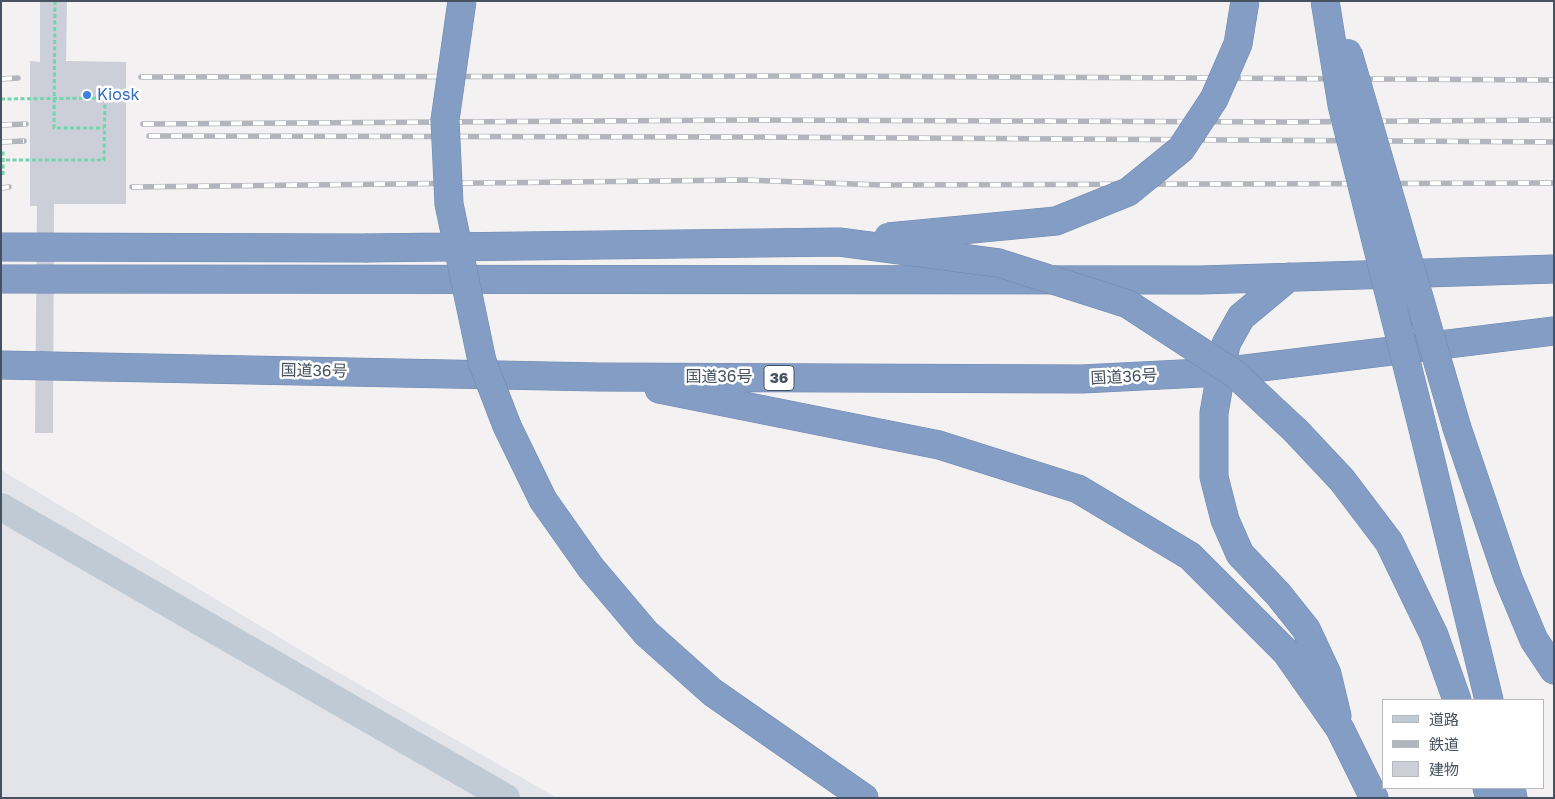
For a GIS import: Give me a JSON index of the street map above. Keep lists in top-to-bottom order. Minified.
{"streets":{"highway":["国道36号","36"]},"places":["Kiosk"],"legend":["道路","鉄道","建物"]}
